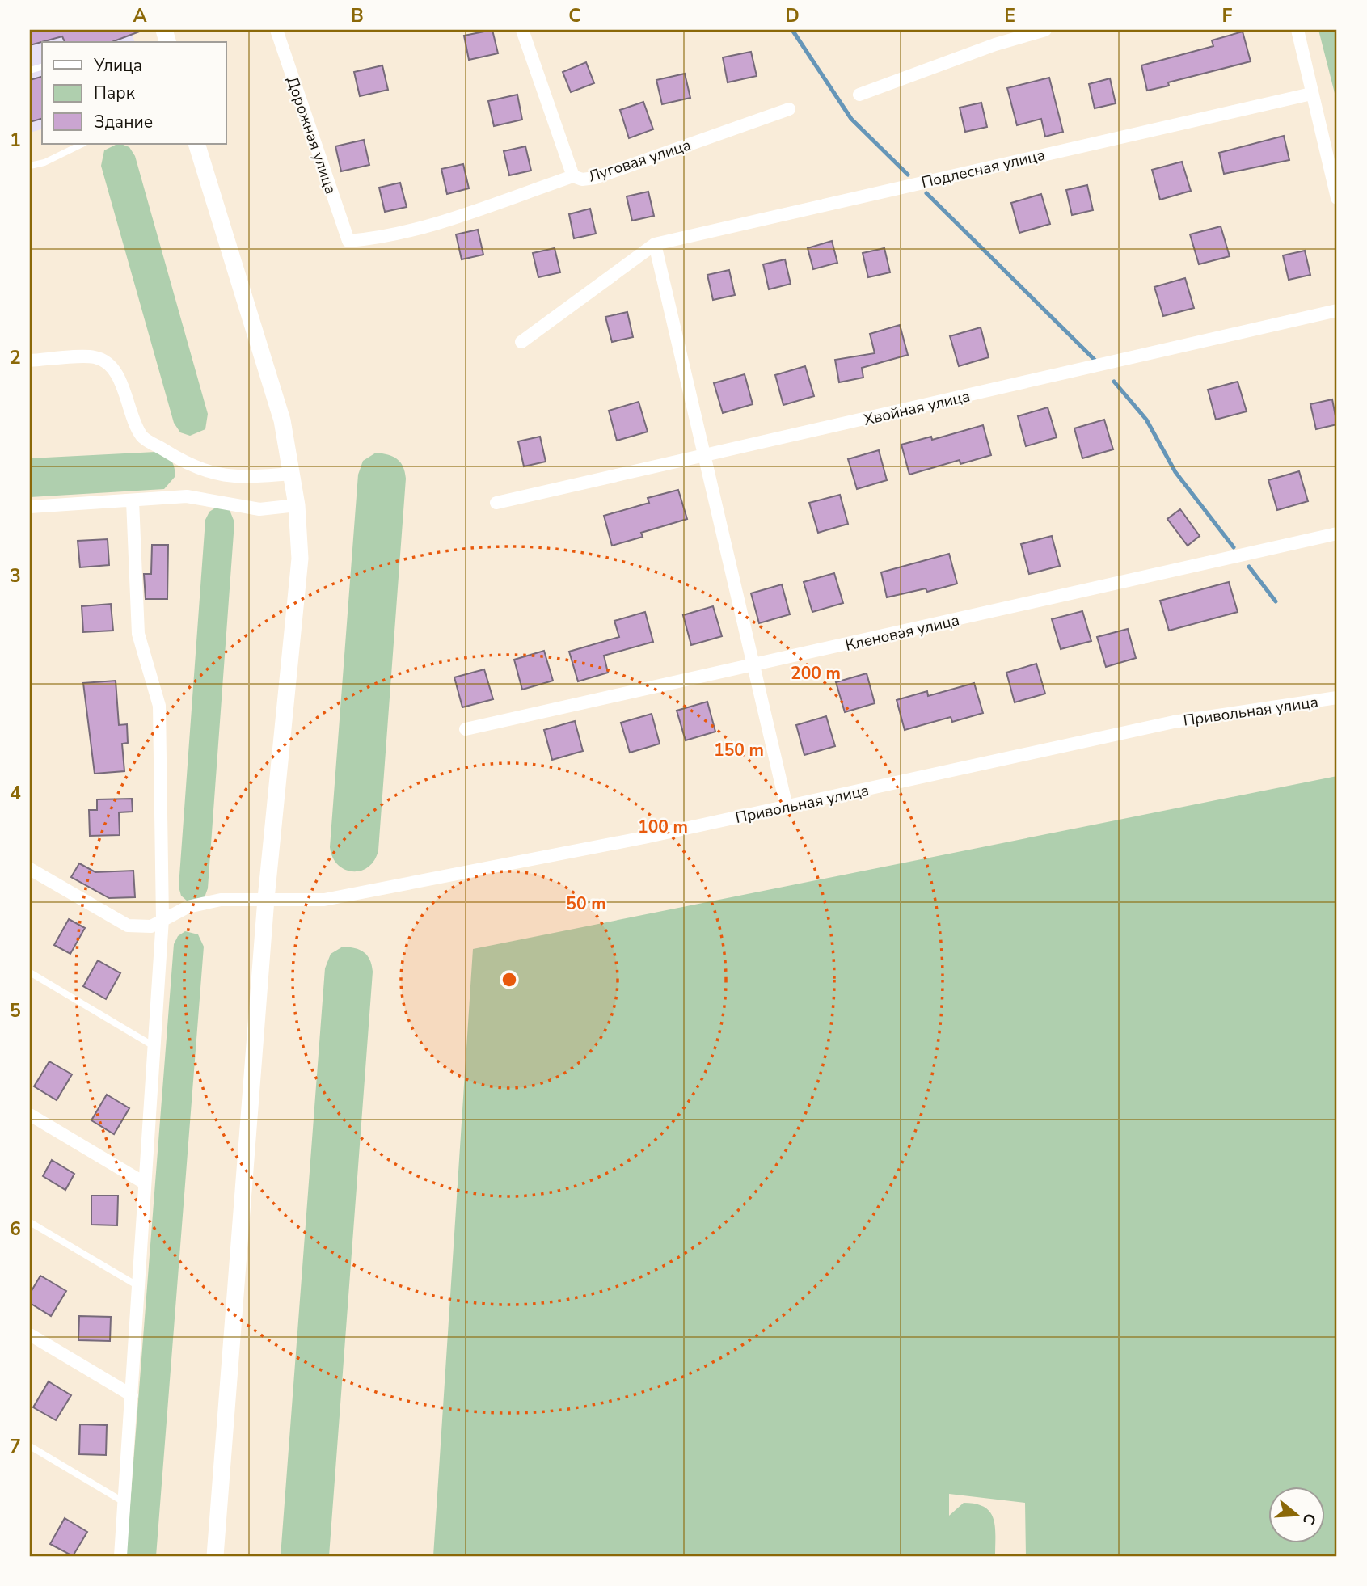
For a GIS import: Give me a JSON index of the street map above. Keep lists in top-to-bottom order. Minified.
{"streets":{"street":["Дорожная улица","Луговая улица","Подлесная улица","Хвойная улица","Кленовая улица","Привольная улица"]},"crossings":[["Дорожная улица","Луговая улица"]],"legend":["Улица","Парк","Здание"],"north":"right","grid":{"columns":["A","B","C","D","E","F"],"rows":["1","2","3","4","5","6","7"]},"rings":["200 m","150 m","100 m","50 m"]}
